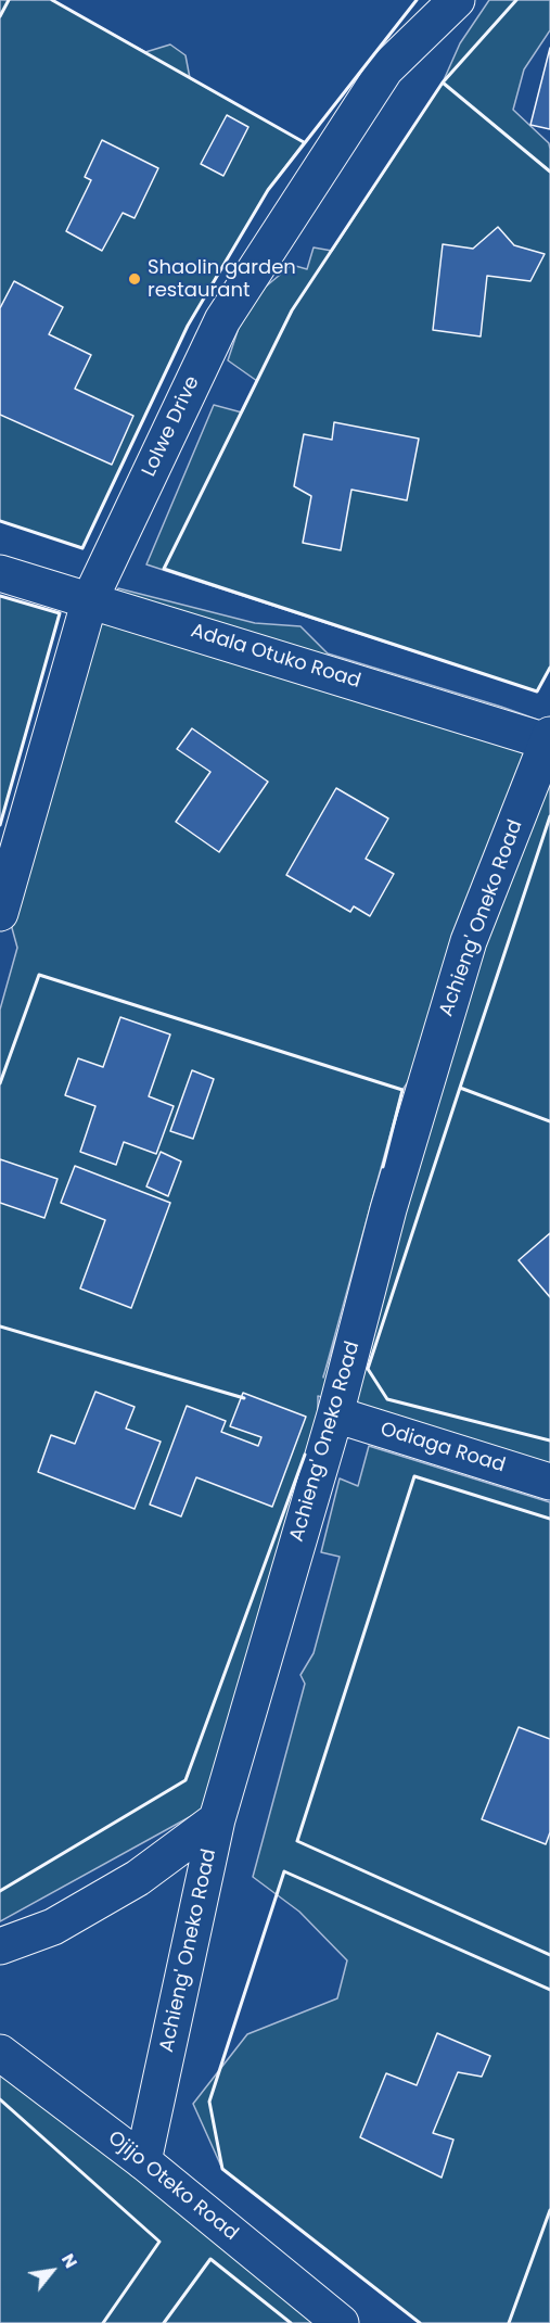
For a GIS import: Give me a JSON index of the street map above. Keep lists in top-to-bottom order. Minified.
{"streets":{"main road":["Lolwe Drive","Adala Otuko Road","Achieng' Oneko Road","Odiaga Road","Ojijo Oteko Road"]},"crossings":[["Lolwe Drive","Adala Otuko Road"],["Adala Otuko Road","Achieng' Oneko Road"],["Achieng' Oneko Road","Odiaga Road"],["Achieng' Oneko Road","Ojijo Oteko Road"]],"places":["Shaolin garden restaurant"],"north":"top right"}
